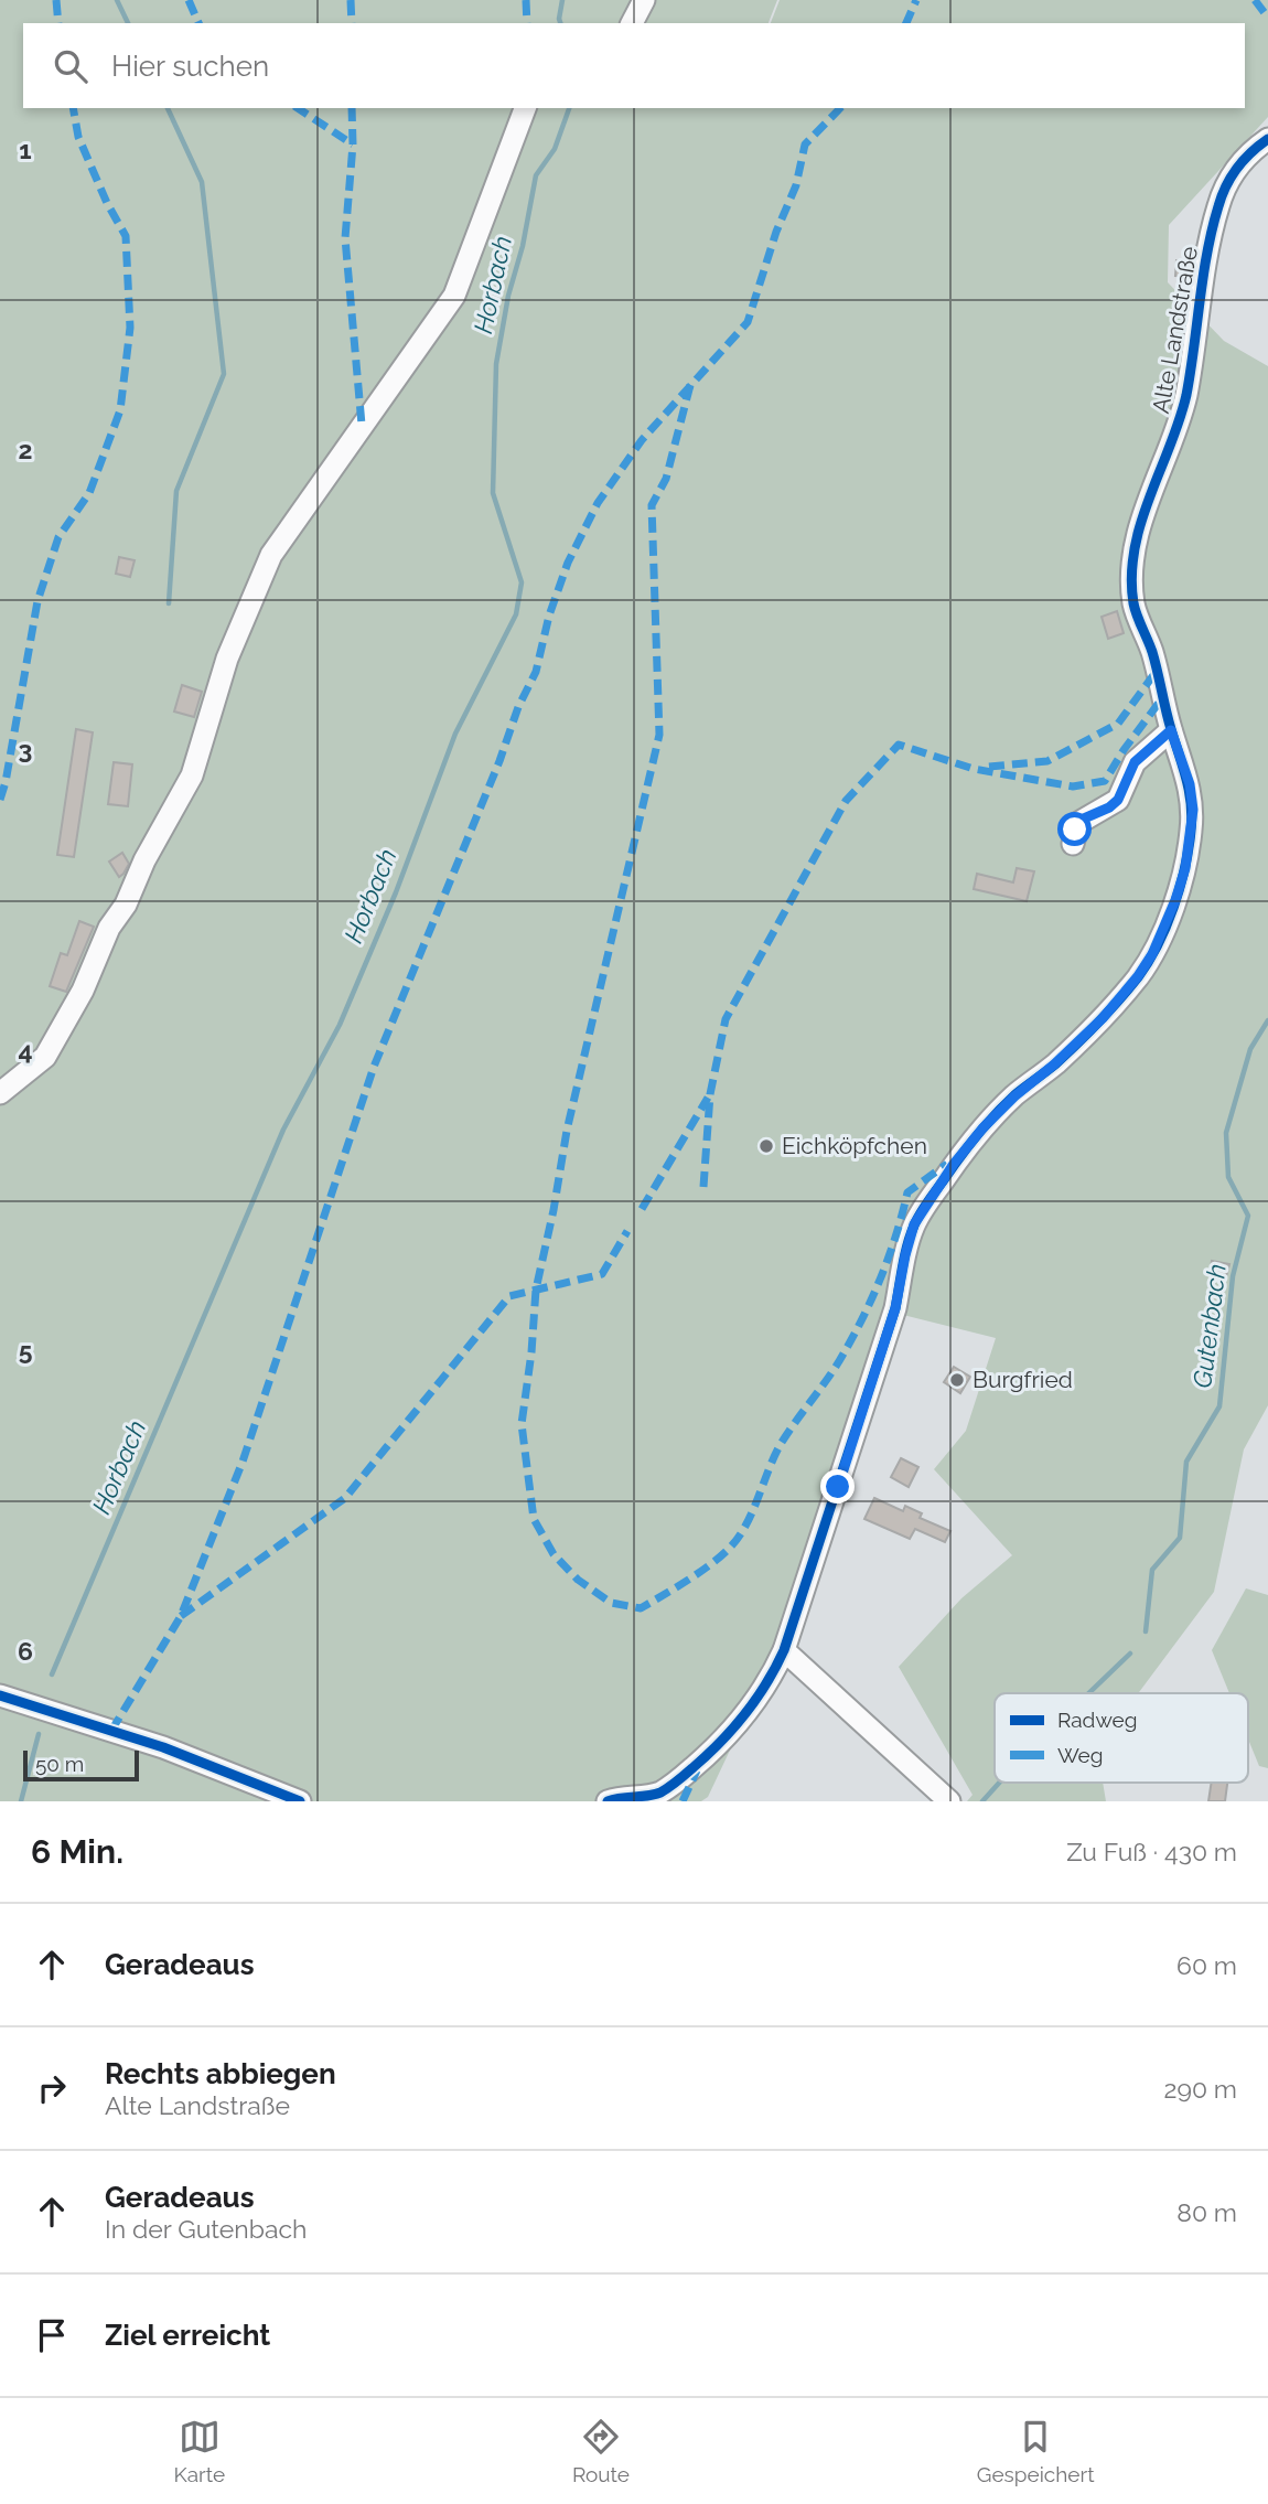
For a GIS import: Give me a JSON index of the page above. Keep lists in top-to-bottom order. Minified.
{"streets":{"street":["Alte Landstraße"]},"water":["Horbach","Gutenbach"],"places":["Eichköpfchen","Burgfried"],"legend":["Radweg","Weg"],"scale_bar":"50 m","page":{"search":"Hier suchen","scale":"50 m","heading":["6 Min.","Zu Fuß · 430 m"],"list":[["Geradeaus","60 m"],["Rechts abbiegen","Alte Landstraße","290 m"],["Geradeaus","In der Gutenbach","80 m"],"Ziel erreicht"],"nav":["Karte","Route","Gespeichert"]},"grid":{"rows":["1","2","3","4","5","6"]}}
